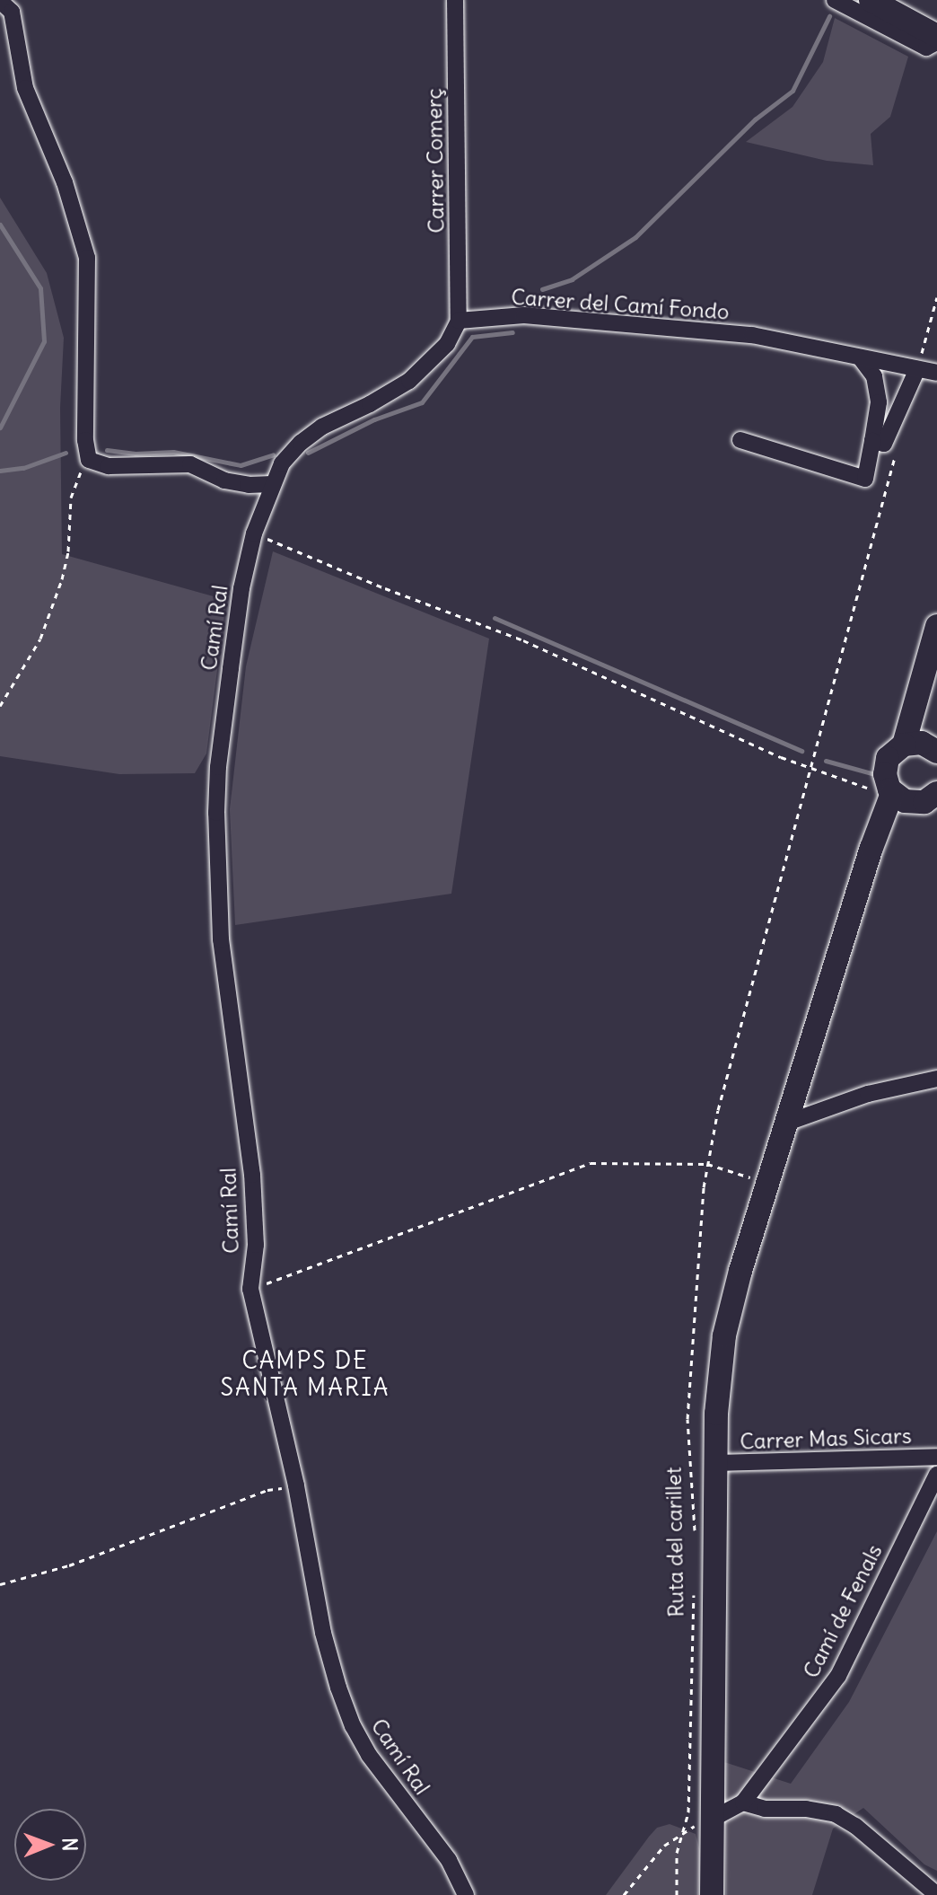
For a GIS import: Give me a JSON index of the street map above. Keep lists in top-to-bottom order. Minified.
{"streets":{"street":["Carrer Comerç","Carrer del Camí Fondo","Camí Ral","Carrer Mas Sicars","Camí de Fenals"],"path":["Ruta del carillet"]},"crossings":[["Carrer Comerç","Carrer del Camí Fondo"]],"districts":["CAMPS DE SANTA MARIA"],"north":"right"}
